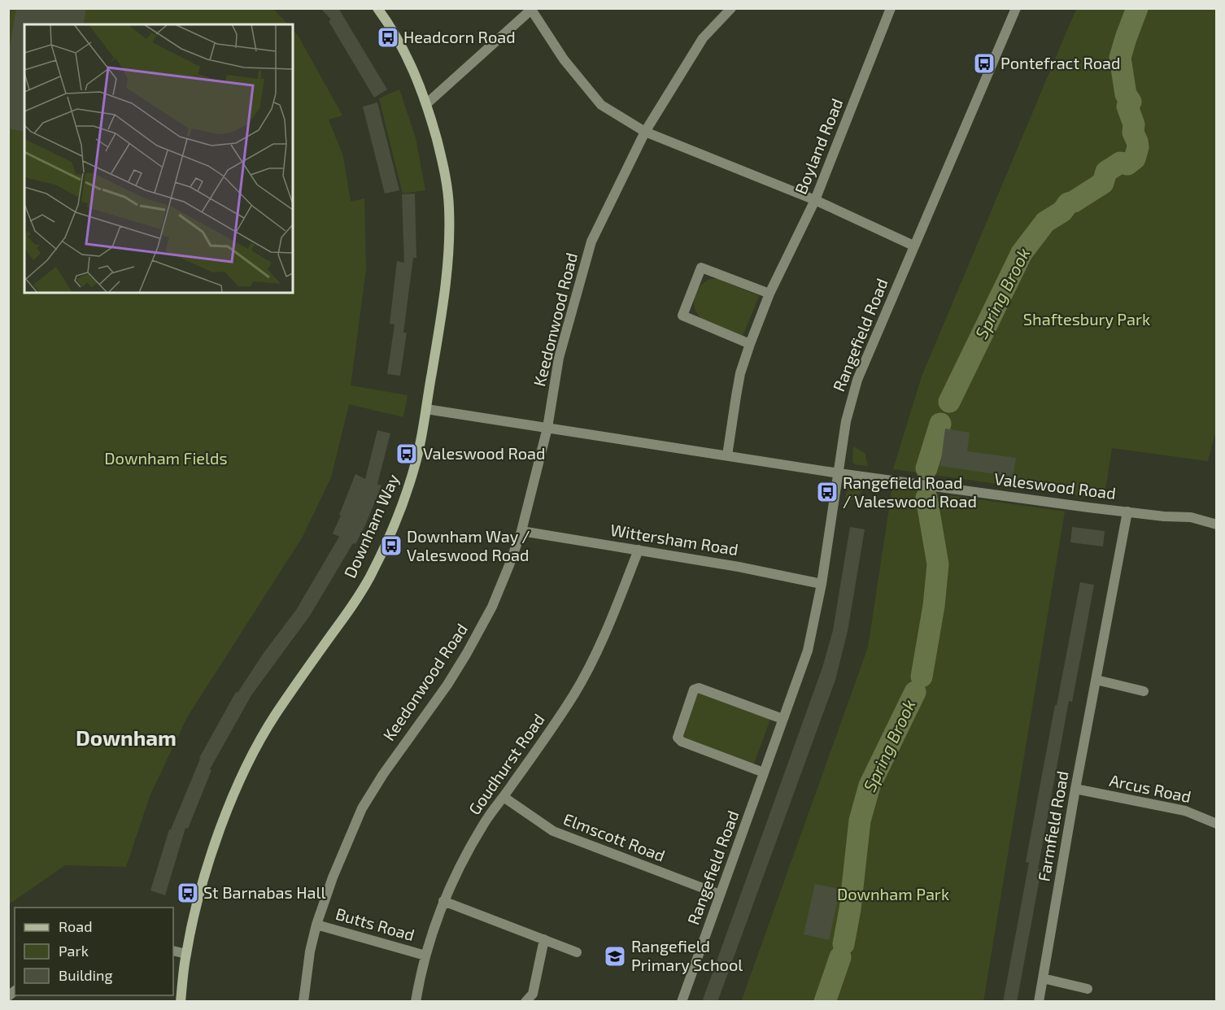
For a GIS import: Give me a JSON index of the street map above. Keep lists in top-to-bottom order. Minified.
{"streets":{"street":["Boyland Road","Keedonwood Road","Rangefield Road","Valeswood Road","Downham Way","Wittersham Road","Goudhurst Road","Arcus Road","Farmfield Road","Elmscott Road","Butts Road"]},"crossings":[["Boyland Road","Valeswood Road"],["Keedonwood Road","Valeswood Road"],["Keedonwood Road","Wittersham Road"],["Keedonwood Road","Butts Road"],["Rangefield Road","Valeswood Road"],["Rangefield Road","Wittersham Road"],["Rangefield Road","Elmscott Road"],["Valeswood Road","Downham Way"],["Valeswood Road","Farmfield Road"],["Wittersham Road","Goudhurst Road"],["Goudhurst Road","Elmscott Road"],["Goudhurst Road","Butts Road"],["Arcus Road","Farmfield Road"]],"districts":["Downham"],"water":["Spring Brook"],"parks":["Shaftesbury Park","Downham Fields","Downham Park"],"places":{"bus stop":["Headcorn Road","Pontefract Road","Valeswood Road","Rangefield Road / Valeswood Road","Downham Way / Valeswood Road","St Barnabas Hall"],"school or university":["Rangefield Primary School"]},"legend":["Road","Park","Building"]}
